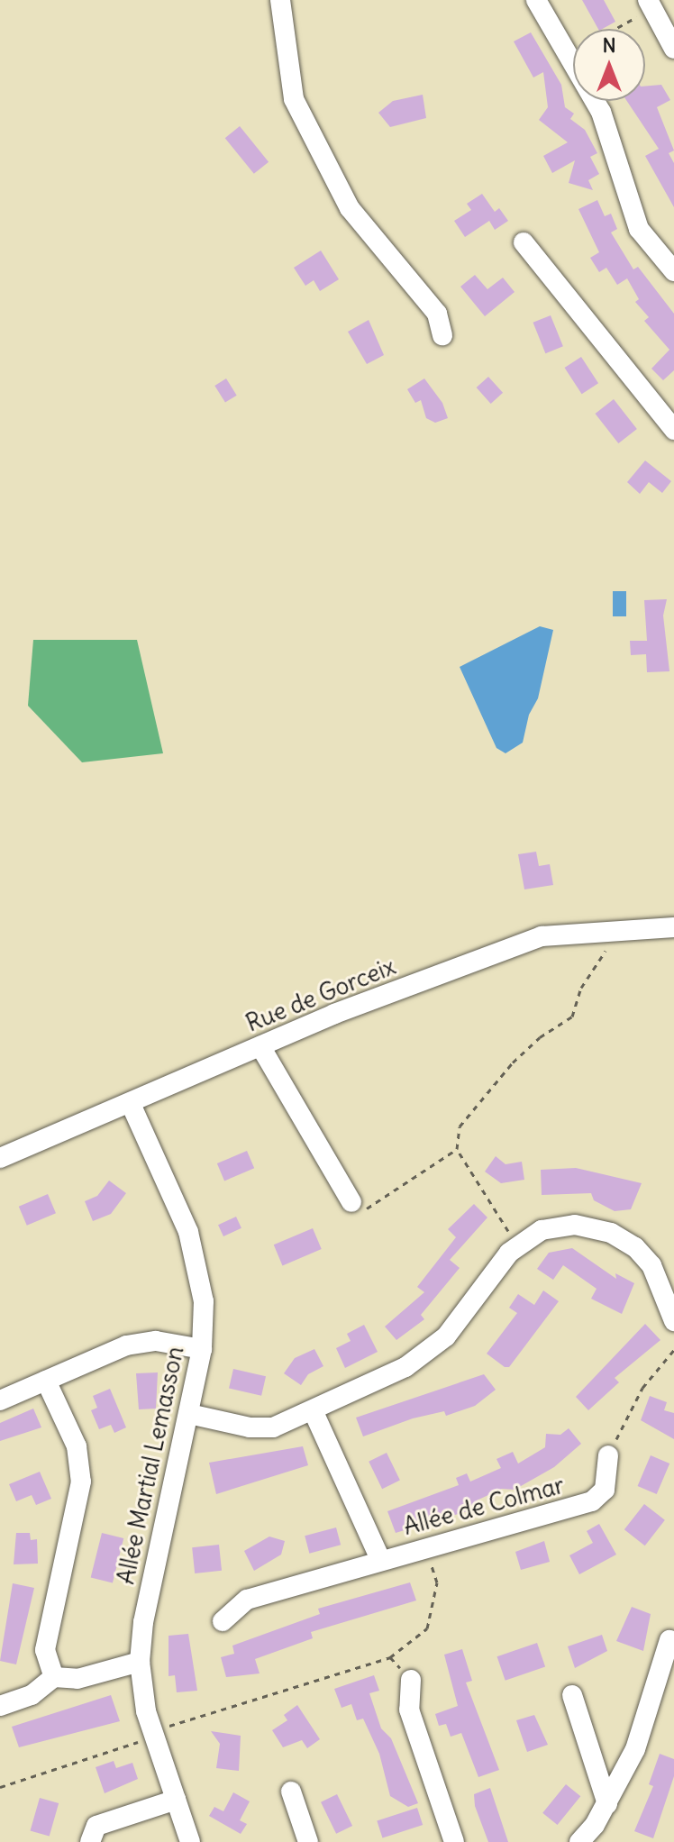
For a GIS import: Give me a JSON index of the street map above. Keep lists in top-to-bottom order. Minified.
{"streets":{"street":["Rue de Gorceix","Allée Martial Lemasson","Allée de Colmar"]},"crossings":[["Rue de Gorceix","Allée Martial Lemasson"]],"north":"top"}
